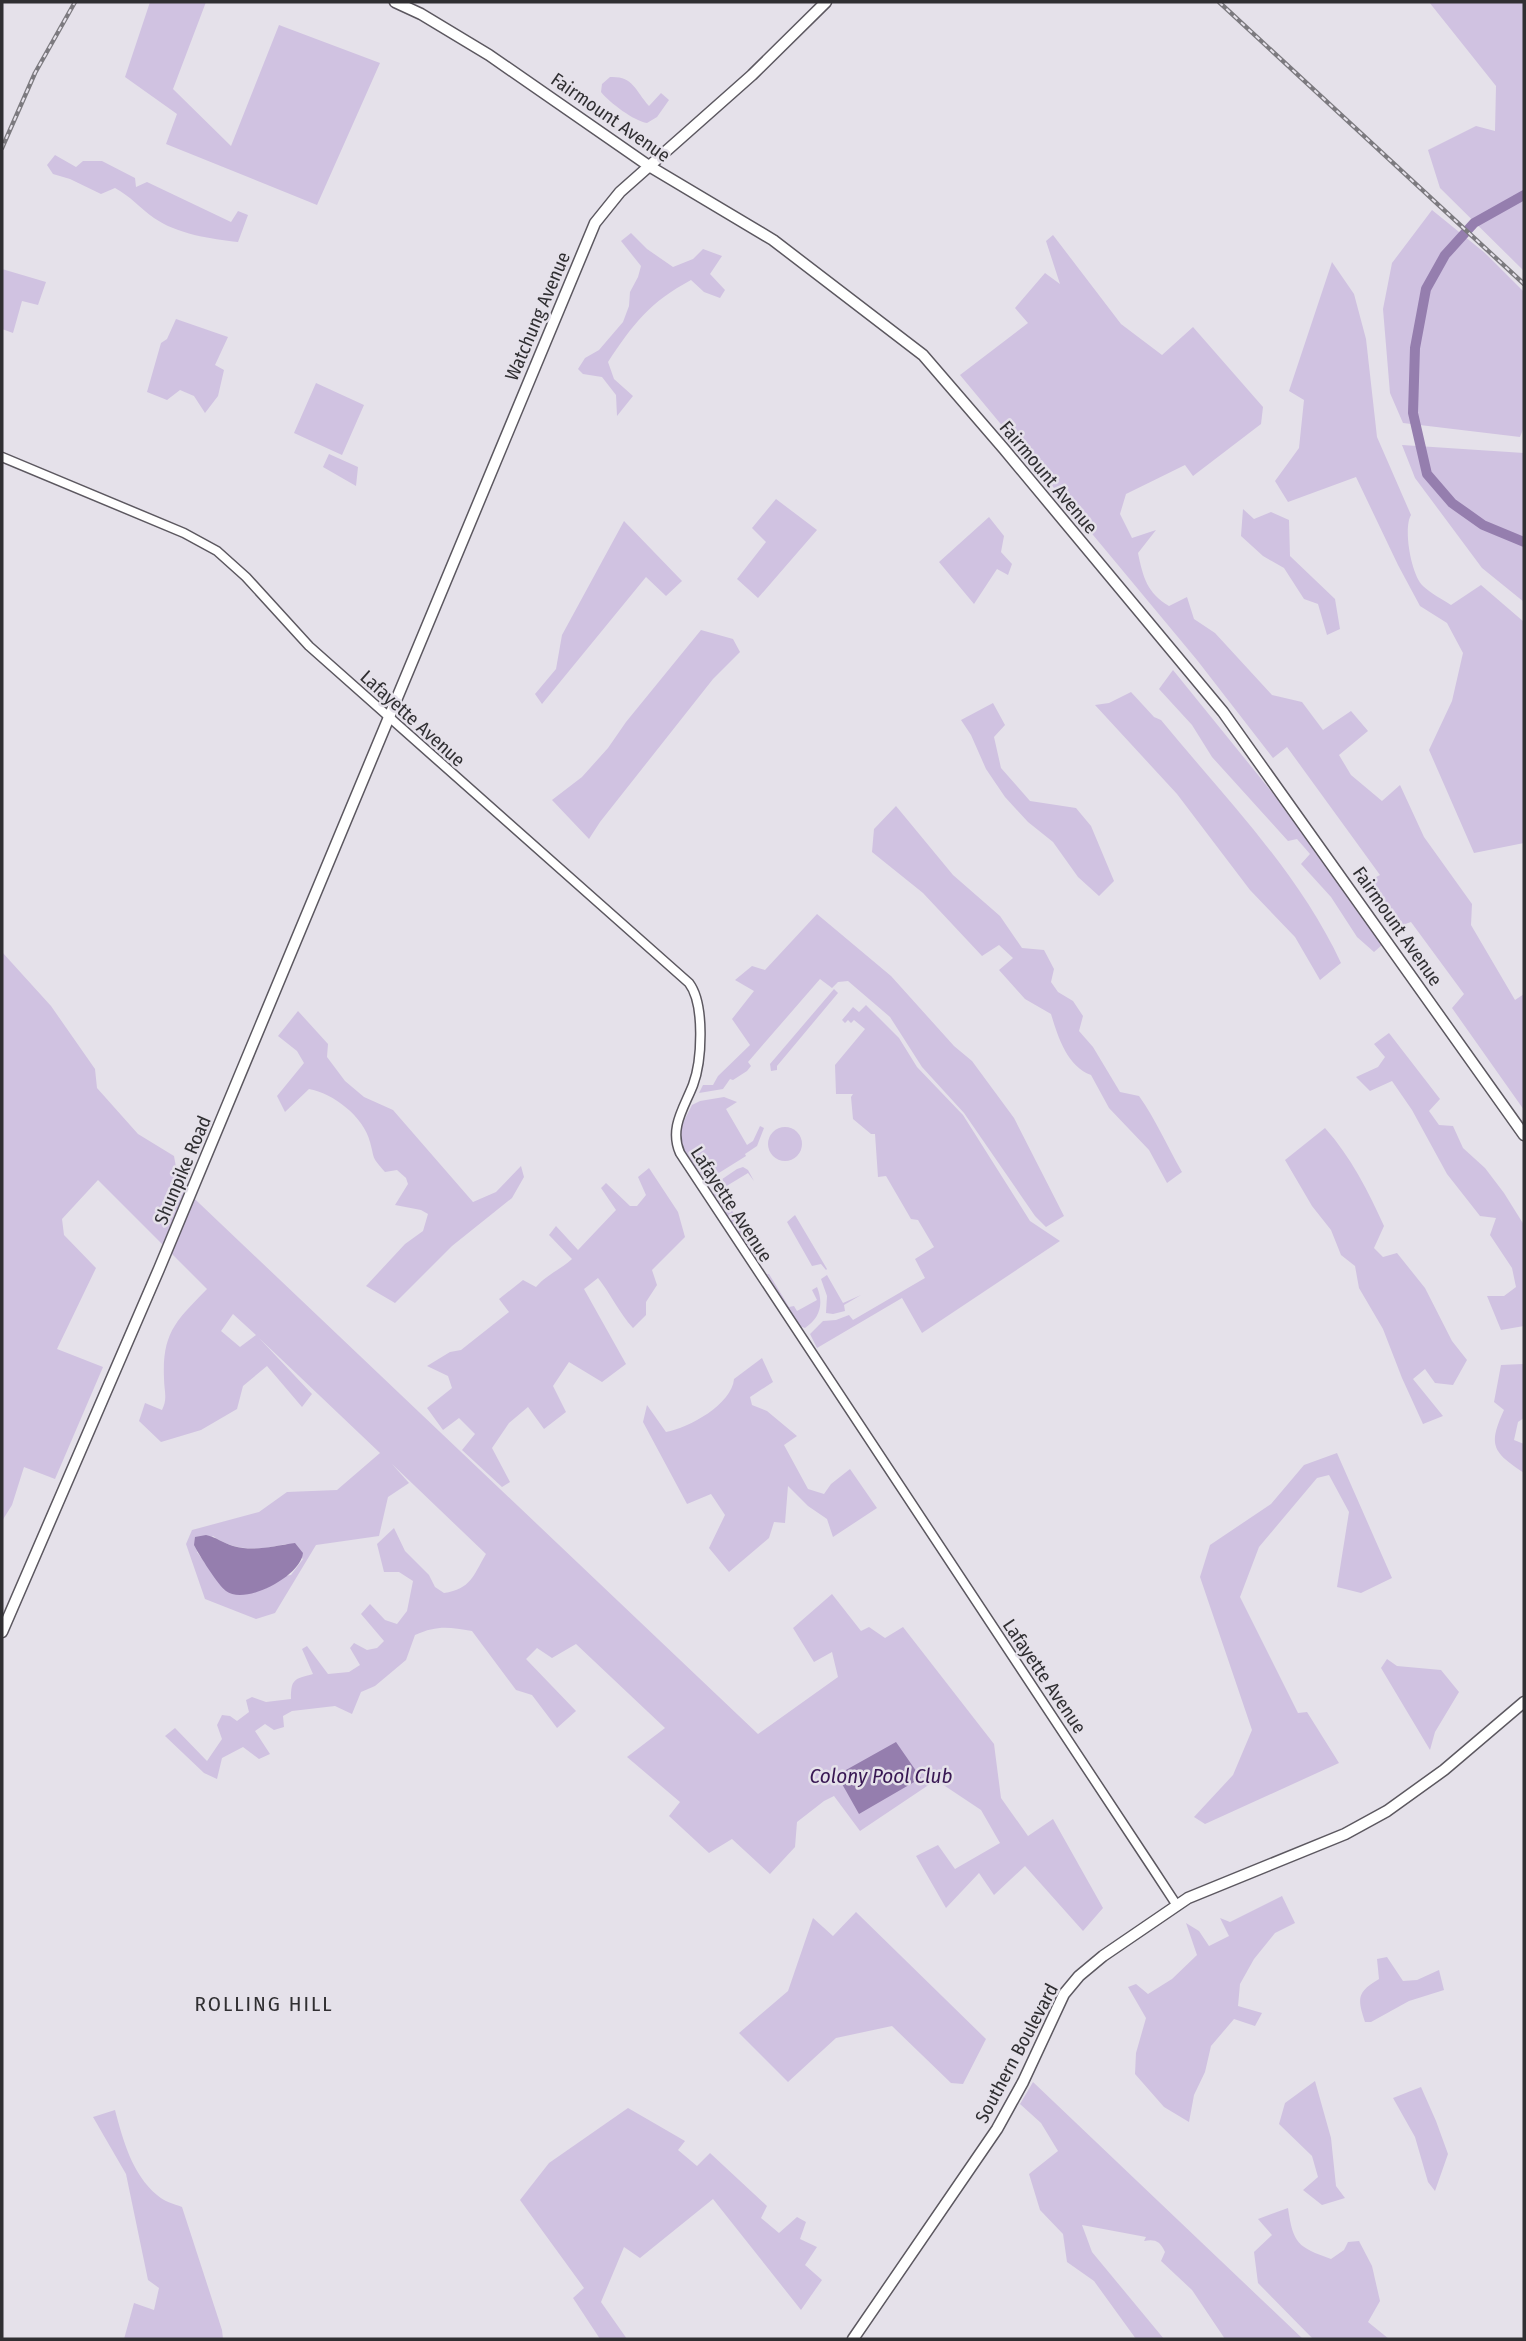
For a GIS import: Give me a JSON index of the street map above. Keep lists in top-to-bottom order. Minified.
{"streets":{"main road":["Fairmount Avenue","Watchung Avenue","Shunpike Road","Southern Boulevard"],"street":["Lafayette Avenue"]},"crossings":[["Fairmount Avenue","Watchung Avenue"],["Watchung Avenue","Lafayette Avenue"],["Watchung Avenue","Shunpike Road"],["Lafayette Avenue","Shunpike Road"],["Lafayette Avenue","Southern Boulevard"]],"districts":["ROLLING HILL"],"water":["Colony Pool Club"]}
